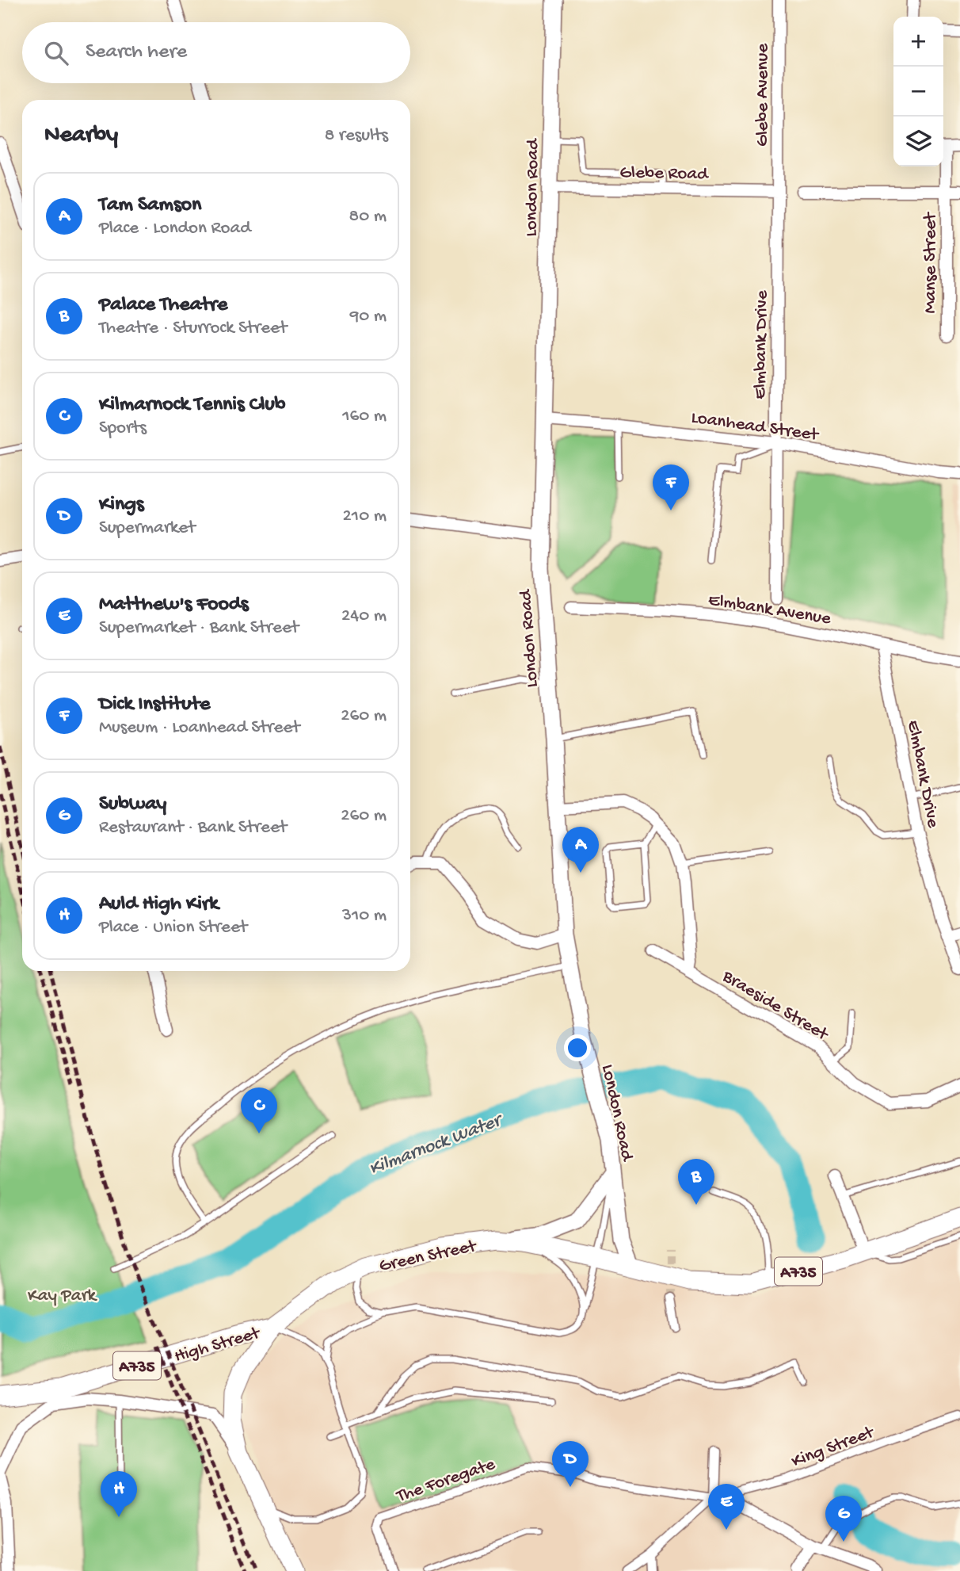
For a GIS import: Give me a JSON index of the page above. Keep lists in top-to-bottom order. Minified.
{"streets":{"main road":["London Road","Green Street","A735","High Street"],"street":["Glebe Avenue","Glebe Road","Manse Street","Elmbank Drive","Loanhead Street","Elmbank Avenue","Braeside Street","King Street","The Foregate"]},"crossings":[["Glebe Avenue","Glebe Road"],["Glebe Avenue","Elmbank Drive"],["Glebe Road","London Road"],["Glebe Road","Elmbank Drive"],["London Road","Loanhead Street"],["London Road","Green Street"],["London Road","A735"],["Elmbank Drive","Loanhead Street"],["Elmbank Drive","Elmbank Avenue"],["Green Street","A735"],["Green Street","High Street"],["A735","High Street"],["King Street","The Foregate"]],"water":["Kilmarnock Water"],"parks":["Kay Park"],"page":{"map_buttons":["+","−"],"search":"Search here","heading":["Nearby","8 results"],"list":[{"mark":"A","name":"Tam Samson","note":"Place · London Road","value":"80 m"},{"mark":"B","name":"Palace Theatre","note":"Theatre · Sturrock Street","value":"90 m"},{"mark":"C","name":"Kilmarnock Tennis Club","note":"Sports","value":"160 m"},{"mark":"D","name":"Kings","note":"Supermarket","value":"210 m"},{"mark":"E","name":"Matthew's Foods","note":"Supermarket · Bank Street","value":"240 m"},{"mark":"F","name":"Dick Institute","note":"Museum · Loanhead Street","value":"260 m"},{"mark":"G","name":"Subway","note":"Restaurant · Bank Street","value":"260 m"},{"mark":"H","name":"Auld High Kirk","note":"Place · Union Street","value":"310 m"}],"pins":["F","A","C","B","D","H","E","G"]}}
